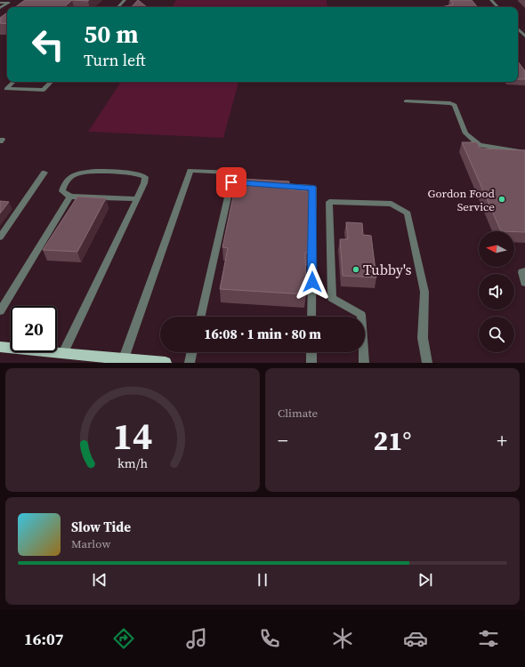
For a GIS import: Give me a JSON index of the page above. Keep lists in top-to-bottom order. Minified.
{"places":["Gordon Food Service","Tubby's"],"north":"left","page":{"turn":["50 m","Turn left"],"limit":"20","trip":"16:08 · 1 min · 80 m","tile":"Climate","heat":["−","21°","+"],"song":["Slow Tide","Marlow"],"tabs":"16:07","gauge":["14","km/h"]}}
